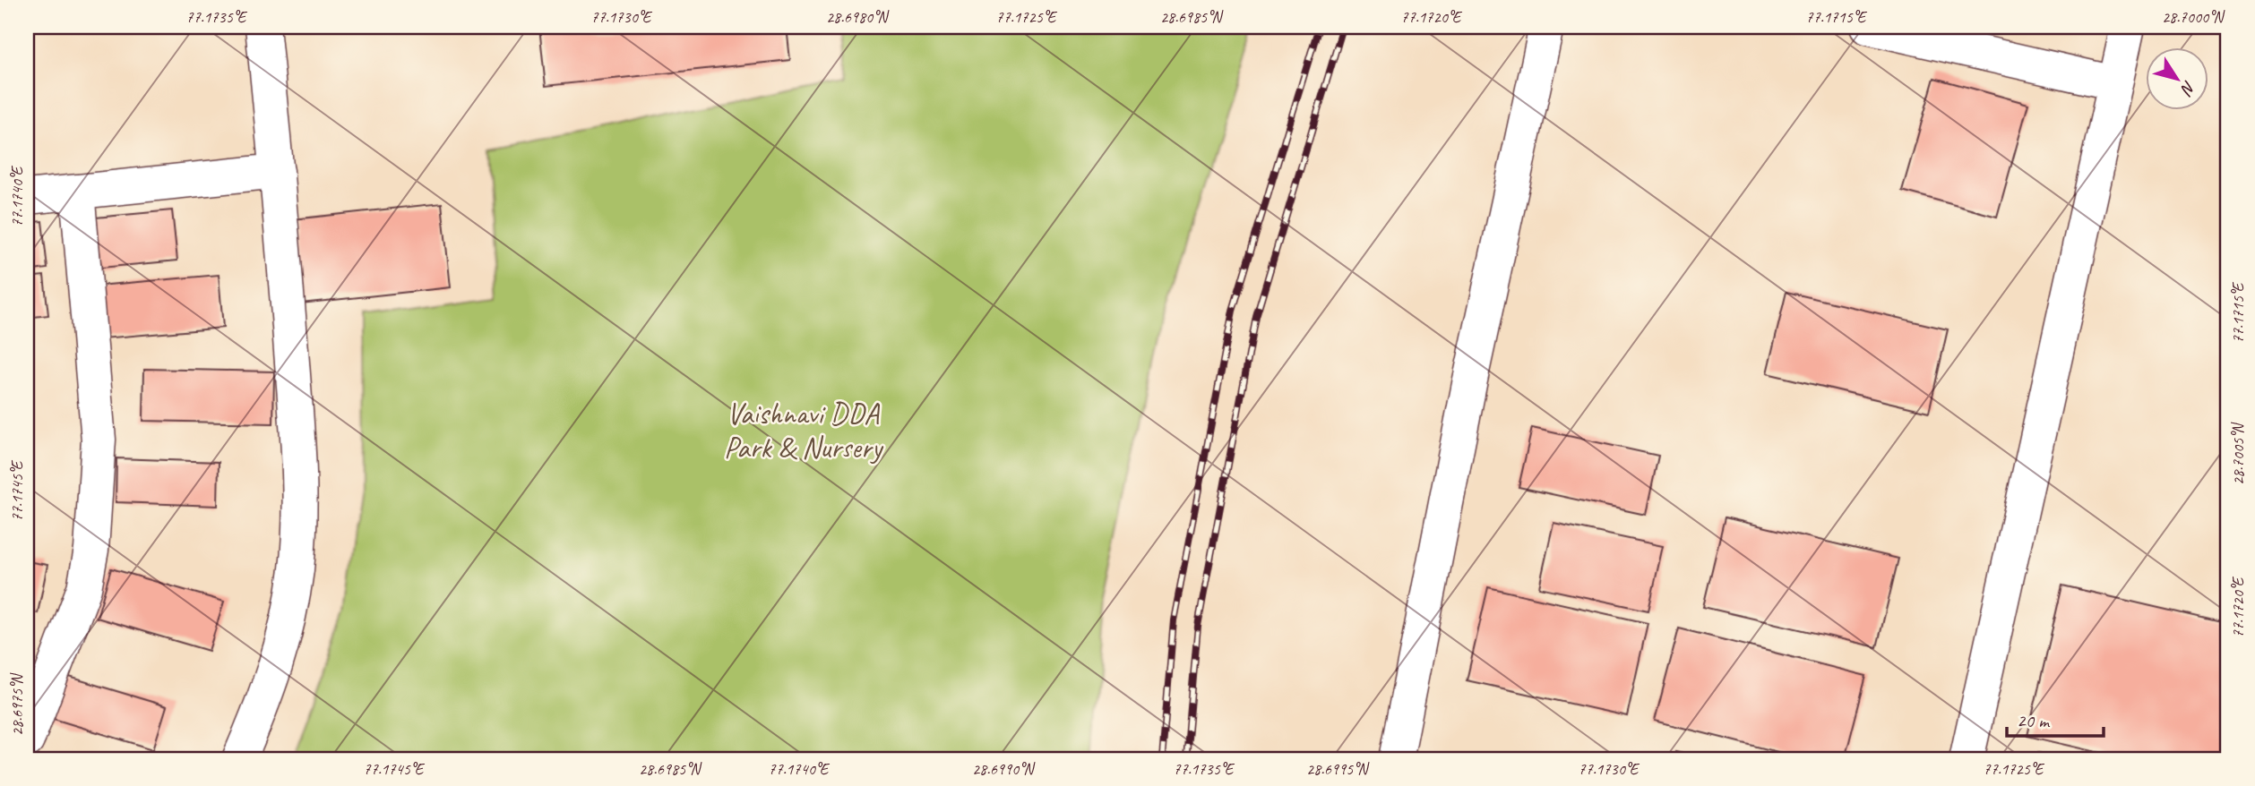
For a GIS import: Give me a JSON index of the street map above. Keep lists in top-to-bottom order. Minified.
{"parks":["Vaishnavi DDA Park & Nursery"],"scale_bar":"20 m","north":"bottom right","coordinates":["77.1735°E","77.1730°E","28.6980°N","77.1725°E","28.6985°N","77.1720°E","77.1715°E","28.7000°N","77.1740°E","28.7005°N","77.1745°E","28.6975°N","28.6990°N","28.6995°N"]}
